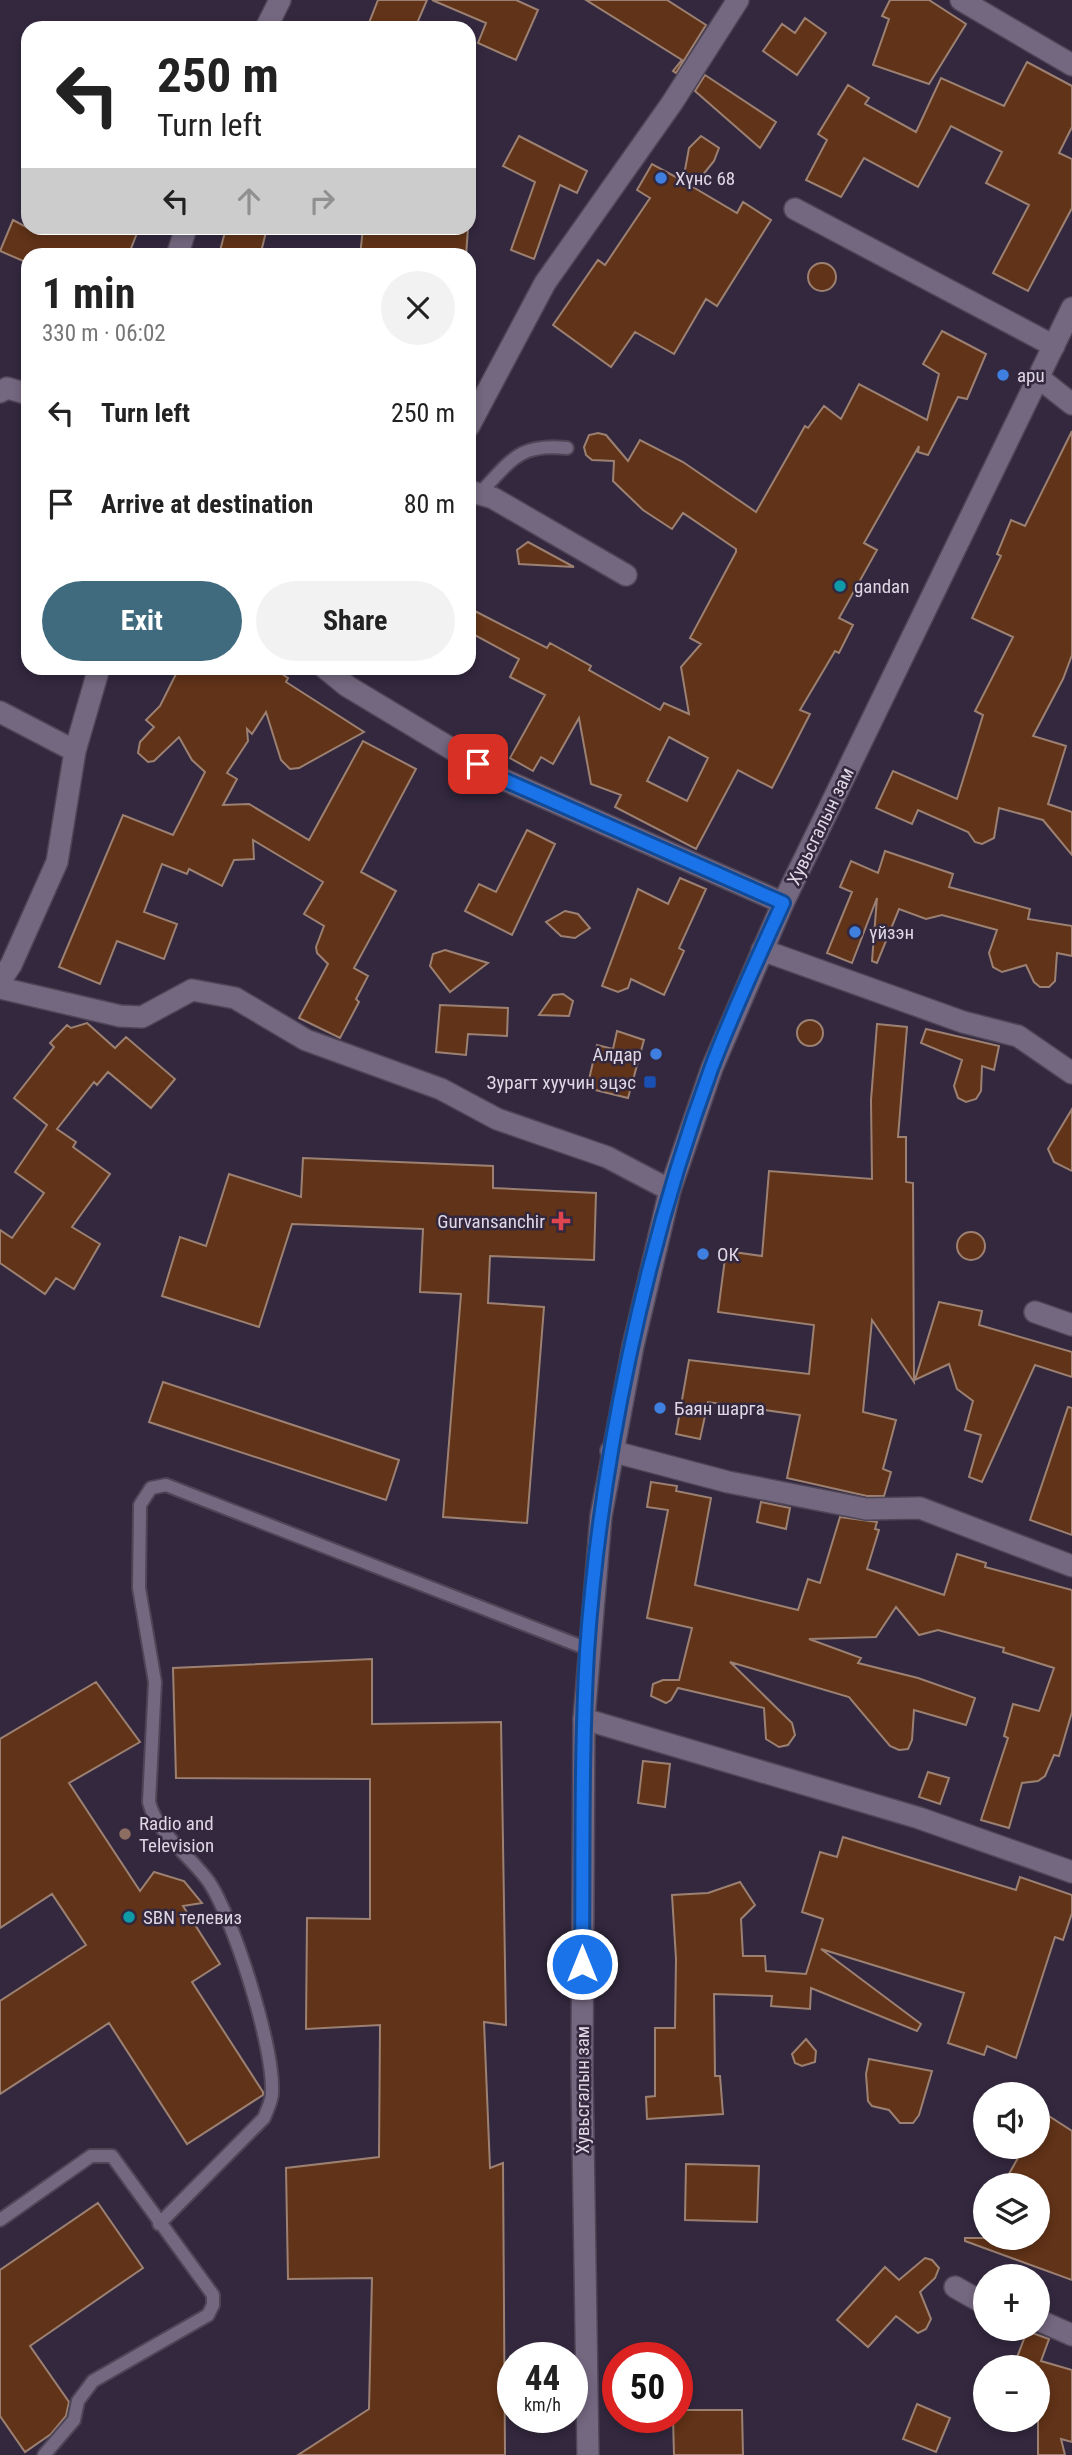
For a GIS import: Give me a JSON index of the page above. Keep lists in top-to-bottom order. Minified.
{"streets":{"street":["Хувьсгалын зам"]},"places":{"other":["Хүнс 68","apu","gandan","үйзэн","Алдар","ОК","Баян шарга","Radio and Television","SBN телевиз"],"transit":["Зурагт хуучин эцэс"],"health":["Gurvansanchir"]},"page":{"turn":["250 m","Turn left"],"heading":["1 min","330 m · 06:02"],"list":[{"name":"Turn left","value":"250 m"},{"name":"Arrive at destination","value":"80 m"}],"buttons":["Exit","Share"],"map_buttons":["+","−"],"speed":"44 km/h","limit":"50"}}
